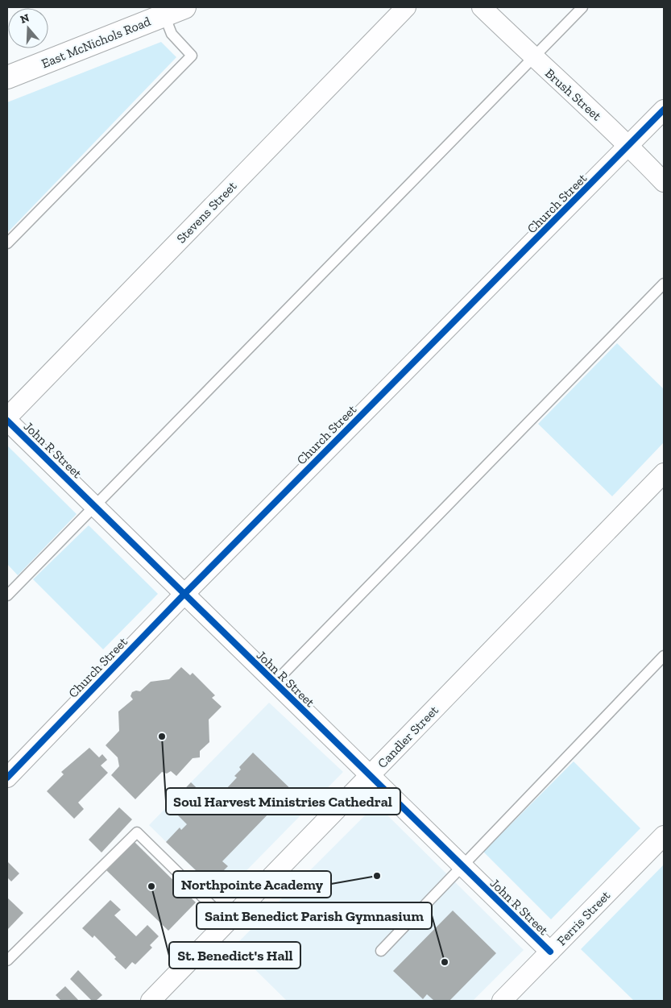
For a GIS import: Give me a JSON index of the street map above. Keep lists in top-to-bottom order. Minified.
{"streets":{"main road":["East McNichols Road"],"street":["Brush Street","Church Street","Stevens Street","John R Street","Candler Street","Ferris Street"]},"crossings":[["Brush Street","Church Street"],["Church Street","John R Street"],["Stevens Street","John R Street"],["John R Street","Candler Street"],["John R Street","Ferris Street"]],"places":["Soul Harvest Ministries Cathedral","Northpointe Academy","St. Benedict's Hall","Saint Benedict Parish Gymnasium"],"north":"top"}
